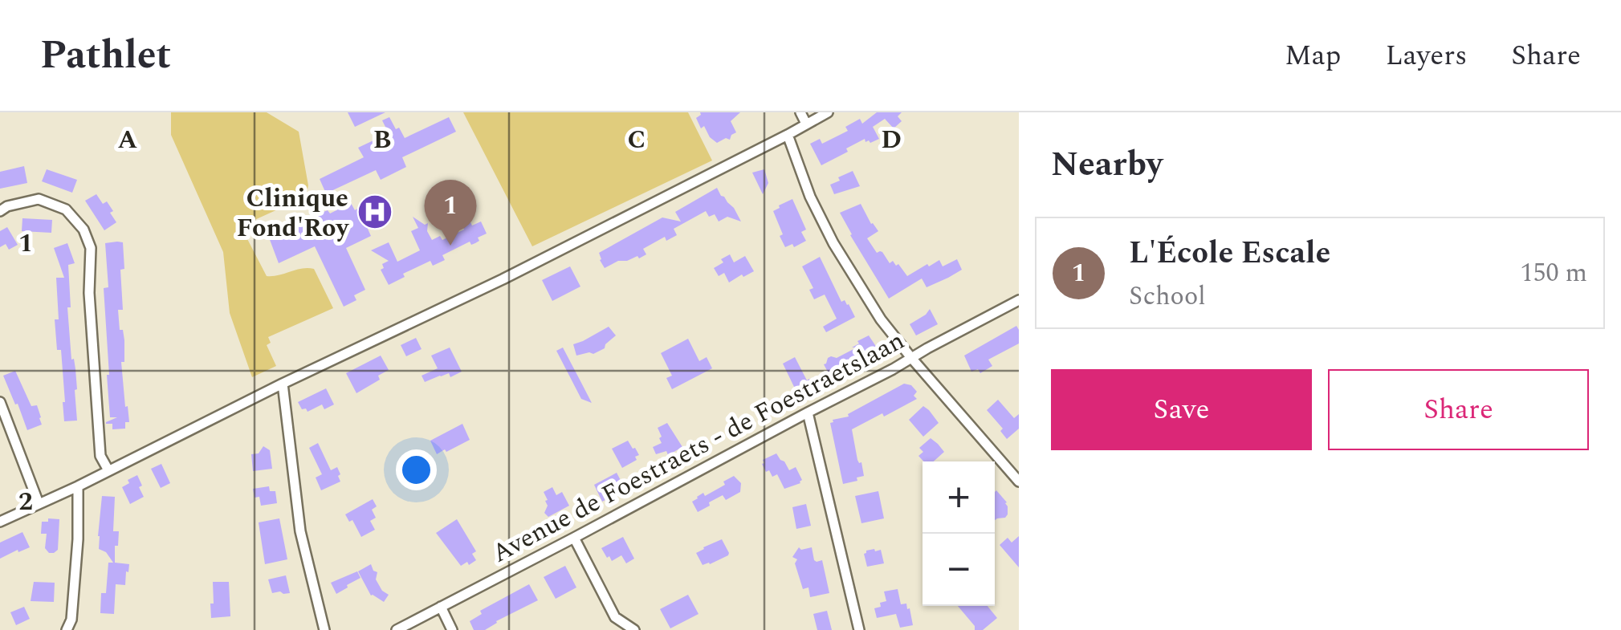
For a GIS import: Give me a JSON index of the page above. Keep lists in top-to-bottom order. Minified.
{"streets":{"street":["Avenue de Foestraets - de Foestraetslaan"]},"places":{"hospital":["Clinique Fond'Roy"]},"page":{"header":"Pathlet","nav":["Map","Layers","Share"],"heading":"Nearby","pins":"1","list":[{"mark":"1","name":"L'École Escale","note":"School","value":"150 m"}],"buttons":["Save","Share"],"map_buttons":["+","−"]},"grid":{"columns":["A","B","C","D"],"rows":["1","2"]}}
